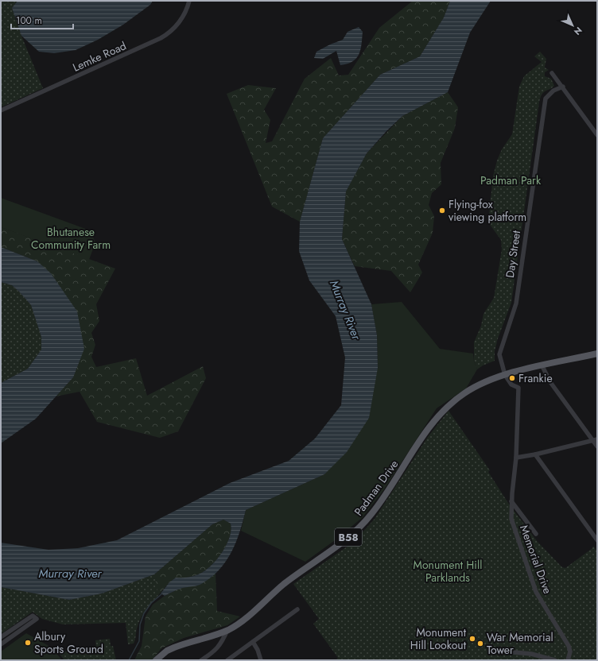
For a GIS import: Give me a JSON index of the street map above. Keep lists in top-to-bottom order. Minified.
{"streets":{"main road":["Padman Drive","B58"],"street":["Lemke Road","Day Street","Memorial Drive"]},"crossings":[["Day Street","Padman Drive"],["Day Street","Memorial Drive"],["Padman Drive","Memorial Drive"]],"water":["Murray River"],"parks":["Padman Park","Bhutanese Community Farm","Monument Hill Parklands"],"places":["Flying-fox viewing platform","Frankie","Monument Hill Lookout","Albury Sports Ground","War Memorial Tower"],"scale_bar":"100 m","north":"bottom right"}
